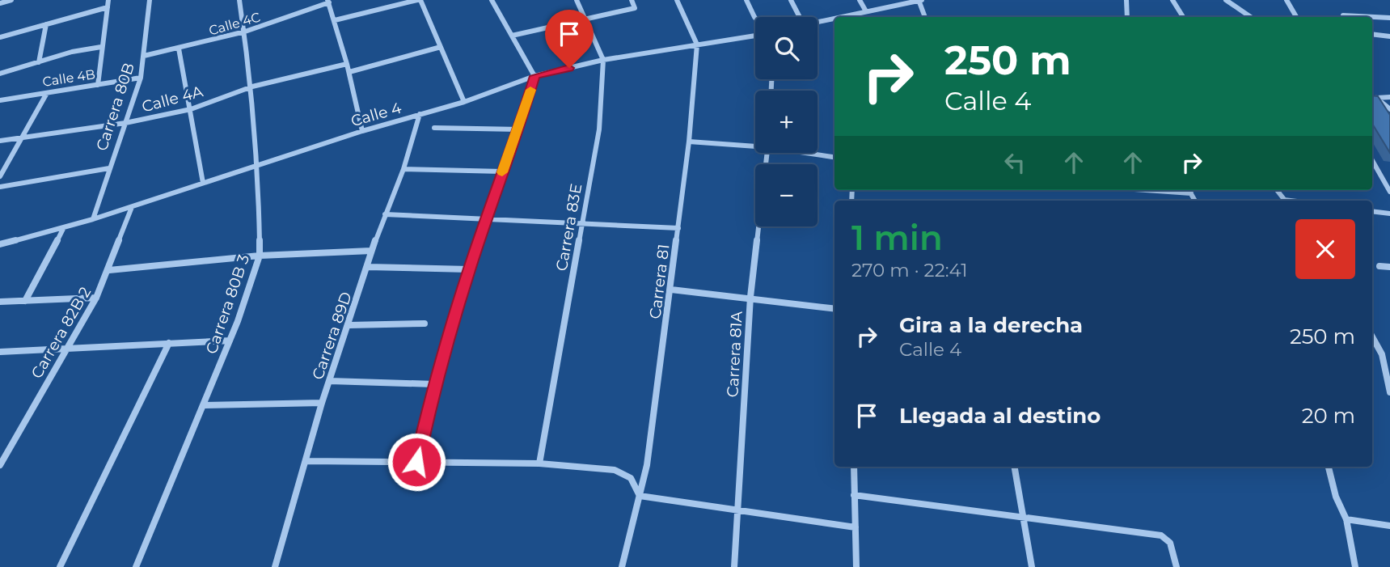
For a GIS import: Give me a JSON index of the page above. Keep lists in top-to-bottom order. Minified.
{"streets":{"street":["Calle 4C","Calle 4B","Calle 4A","Carrera 80B","Calle 4","Carrera 83E","Carrera 81","Carrera 80B 3","Carrera 82B 2","Carrera 89D","Carrera 81A"]},"crossings":[["Calle 4C","Carrera 80B"],["Calle 4C","Carrera 80B 3"],["Calle 4B","Carrera 80B"],["Calle 4A","Carrera 80B"],["Calle 4A","Carrera 80B 3"],["Carrera 80B","Calle 4"],["Calle 4","Carrera 83E"],["Calle 4","Carrera 81"],["Calle 4","Carrera 80B 3"],["Calle 4","Carrera 82B 2"],["Calle 4","Carrera 89D"]],"page":{"map_buttons":["+","−"],"turn":["250 m","Calle 4"],"heading":["1 min","270 m · 22:41"],"list":[{"name":"Gira a la derecha","note":"Calle 4","value":"250 m"},{"name":"Llegada al destino","value":"20 m"}]}}
